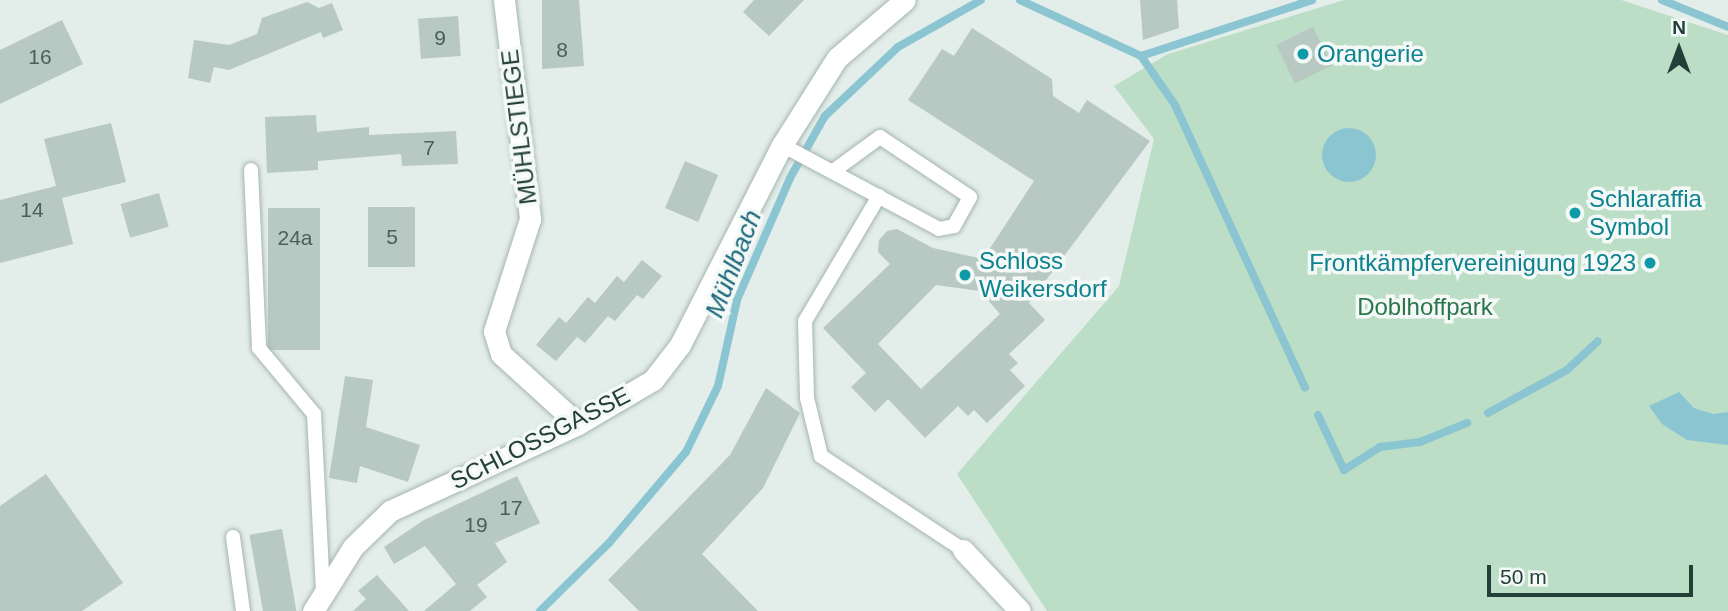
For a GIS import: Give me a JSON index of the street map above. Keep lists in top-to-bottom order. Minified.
{"streets":{"street":["MÜHLSTIEGE","SCHLOSSGASSE"]},"crossings":[["MÜHLSTIEGE","SCHLOSSGASSE"]],"water":["Mühlbach"],"parks":["Doblhoffpark"],"places":["Orangerie","Schlaraffia Symbol","Frontkämpfervereinigung 1923","Schloss Weikersdorf"],"house_numbers":["9","8","16","7","14","5","24a","17","19"],"scale_bar":"50 m","north":"top"}
